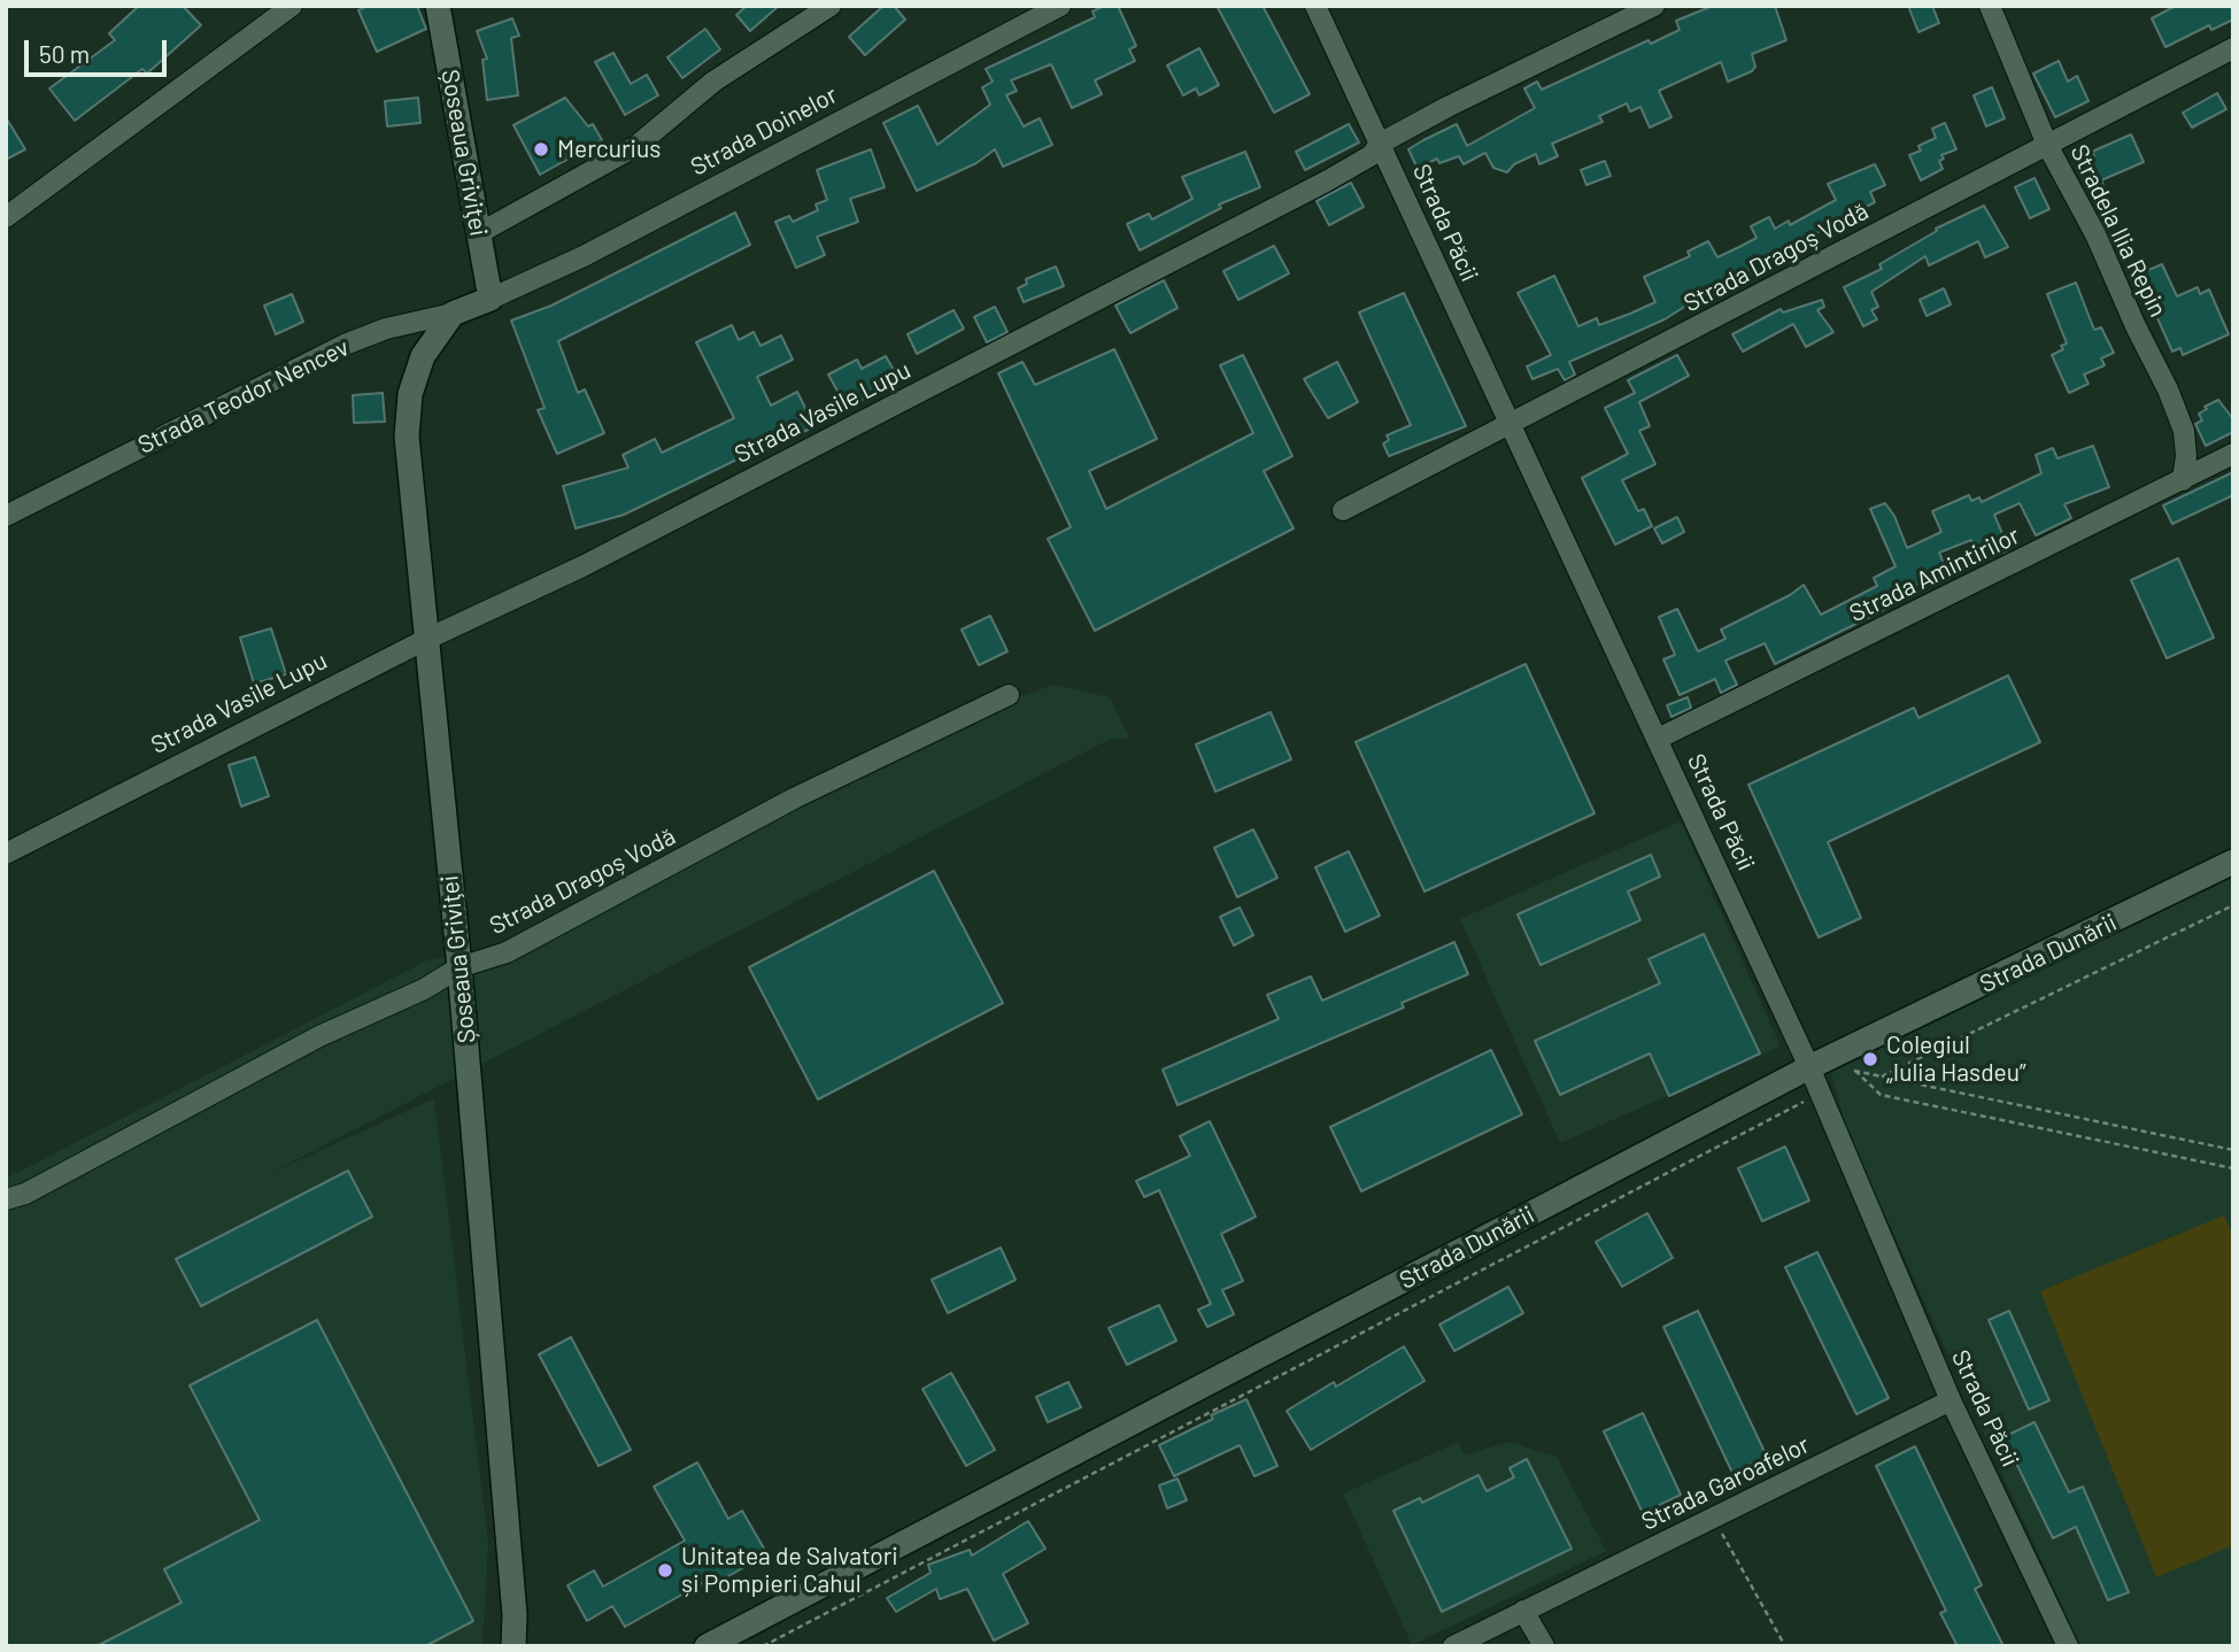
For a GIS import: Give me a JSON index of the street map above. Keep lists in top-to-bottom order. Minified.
{"streets":{"street":["Strada Doinelor","Șoseaua Griviţei","Strada Păcii","Stradela Ilia Repin","Strada Dragoș Vodă","Strada Teodor Nencev","Strada Vasile Lupu","Strada Amintirilor","Strada Dunării","Strada Garoafelor"]},"crossings":[["Strada Doinelor","Șoseaua Griviţei"],["Strada Doinelor","Strada Teodor Nencev"],["Șoseaua Griviţei","Strada Dragoș Vodă"],["Șoseaua Griviţei","Strada Teodor Nencev"],["Șoseaua Griviţei","Strada Vasile Lupu"],["Strada Păcii","Strada Dragoș Vodă"],["Strada Păcii","Strada Vasile Lupu"],["Strada Păcii","Strada Amintirilor"],["Strada Păcii","Strada Dunării"],["Strada Păcii","Strada Garoafelor"],["Stradela Ilia Repin","Strada Dragoș Vodă"],["Stradela Ilia Repin","Strada Amintirilor"]],"places":["Mercurius","Colegiul „Iulia Hasdeu”","Unitatea de Salvatori și Pompieri Cahul"],"scale_bar":"50 m"}
